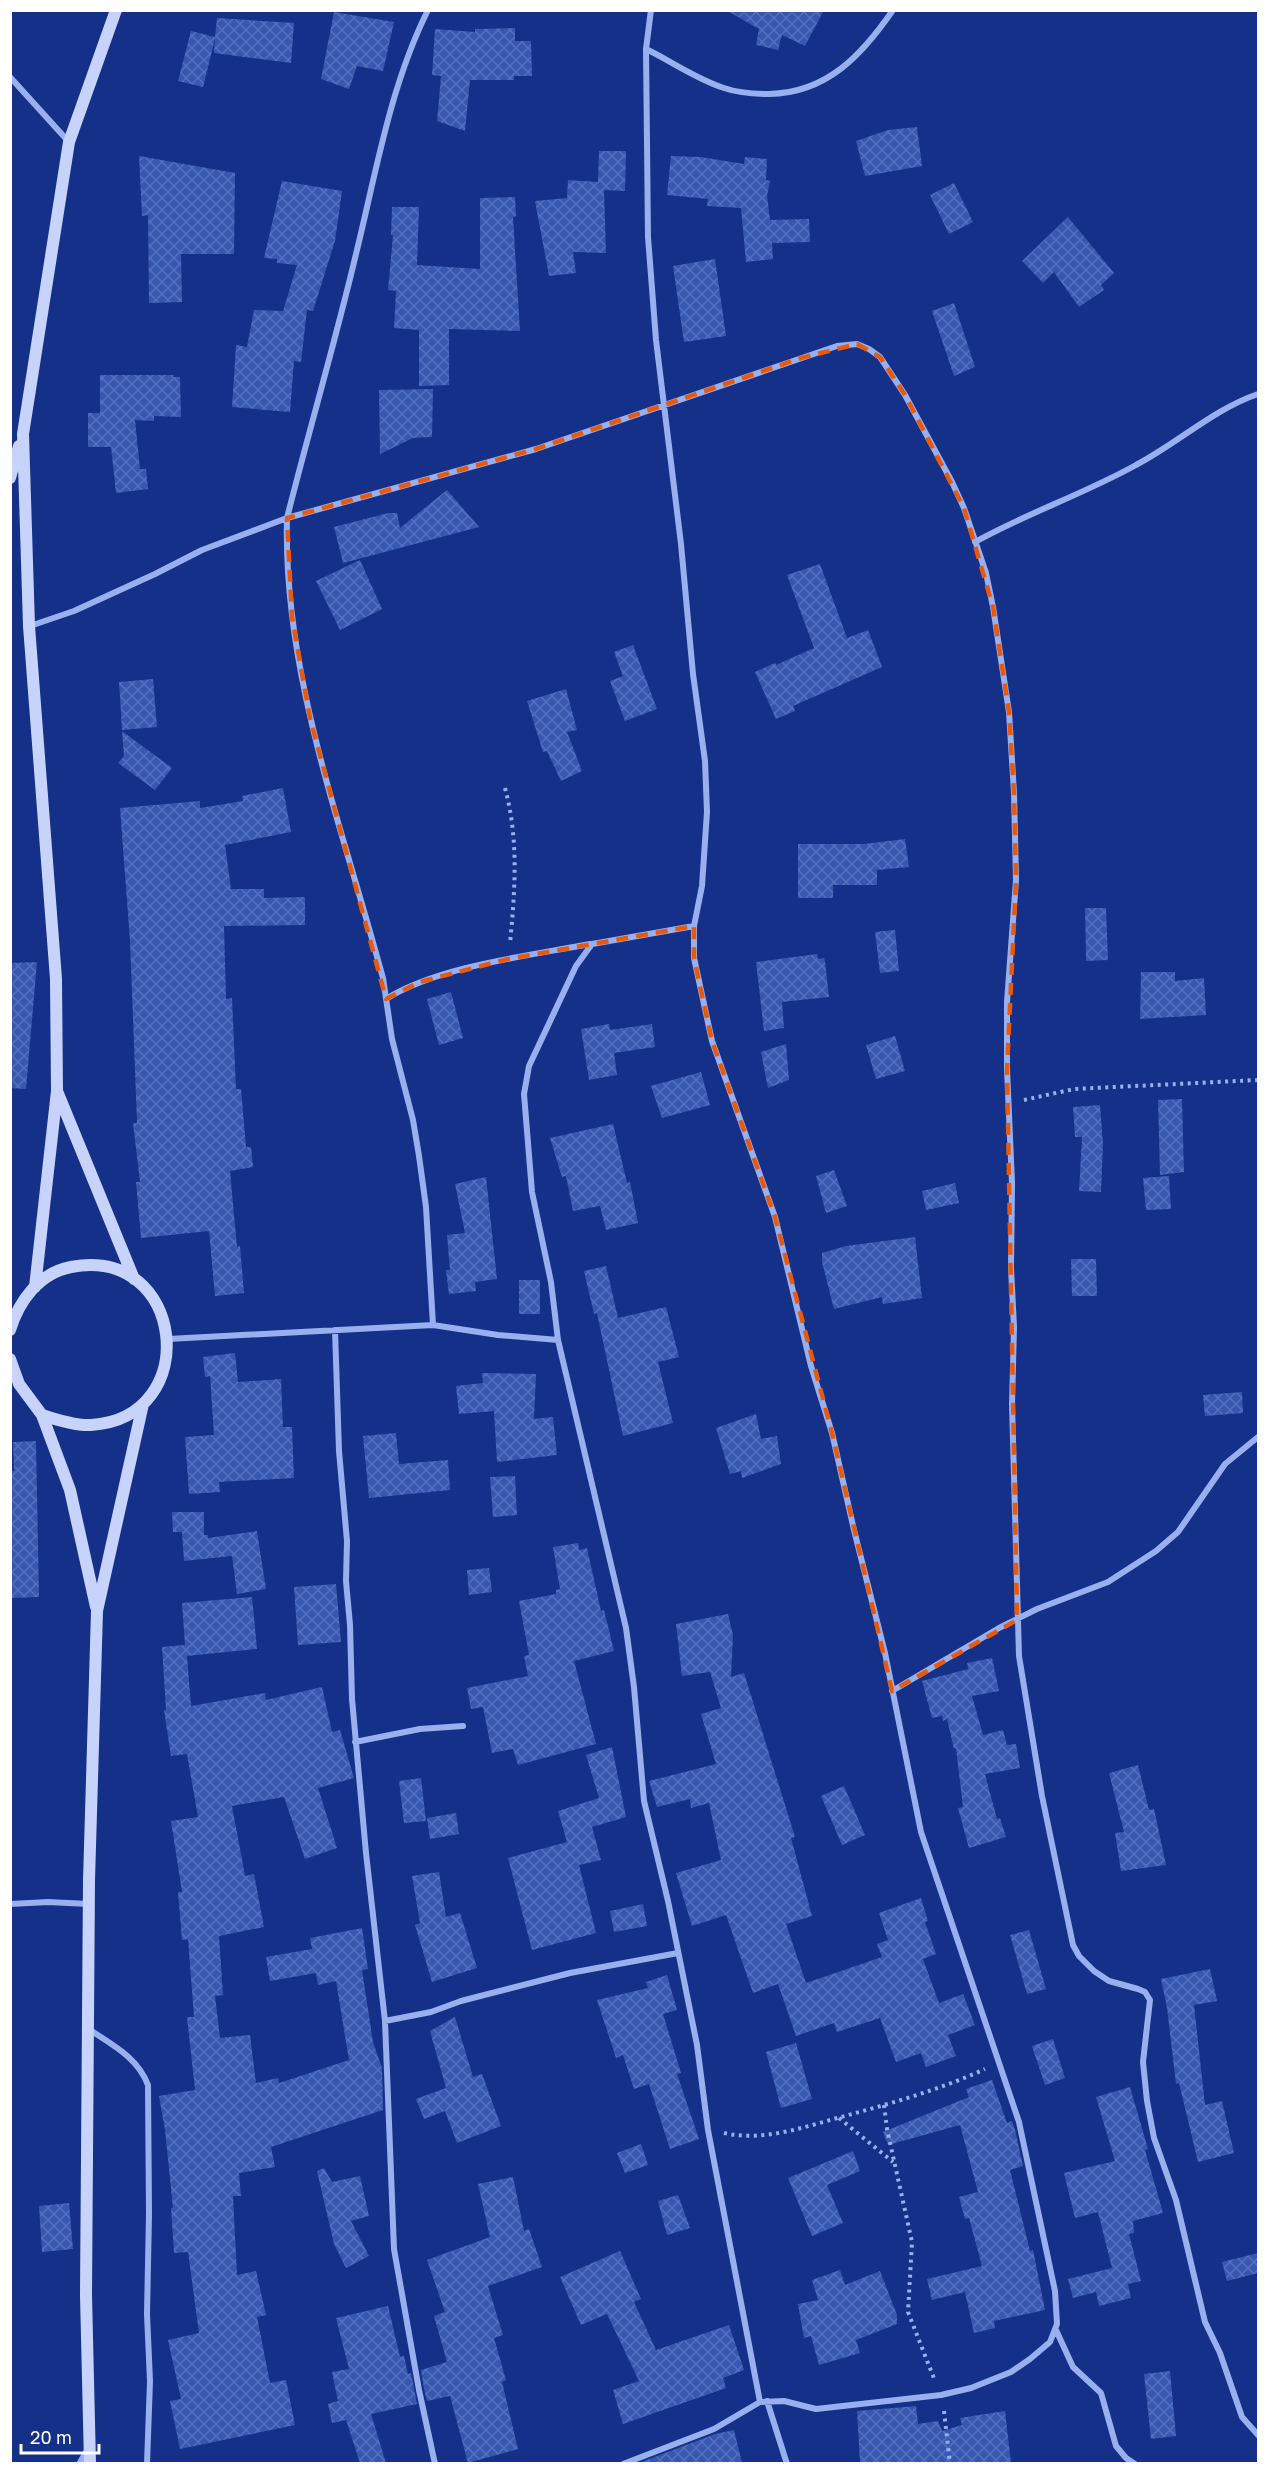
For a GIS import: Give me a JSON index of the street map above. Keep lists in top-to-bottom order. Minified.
{"scale_bar":"20 m"}
